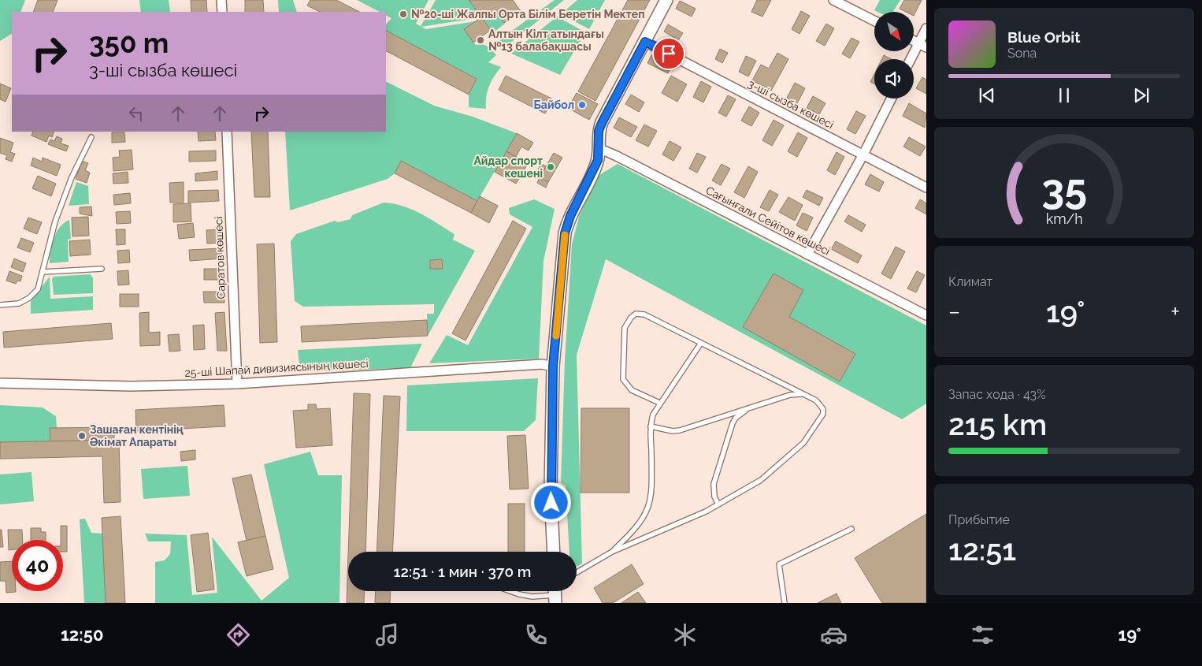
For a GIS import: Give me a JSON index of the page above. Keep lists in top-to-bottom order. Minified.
{"streets":{"street":["3-ші сызба көшесі","Сағынғали Сейітов көшесі","Саратов көшесі","25-ші Шапай дивизиясының көшесі"]},"crossings":[["Саратов көшесі","25-ші Шапай дивизиясының көшесі"]],"places":["№20-ші Жалпы Орта Білім Беретін Мектеп","Алтын Кілт атындағы №13 балабақшасы","Байбол","Айдар спорт кешені","Зашаған кентінің Әкімат Апараты"],"north":"bottom right","page":{"turn":["350 m","3-ші сызба көшесі"],"song":["Blue Orbit","Sona"],"tile":["Климат",["Запас хода · 43%","215 km"],["Прибытие","12:51"]],"heat":["−","19°","+"],"limit":"40","trip":"12:51 · 1 мин · 370 m","tabs":["12:50","19°"],"gauge":["35","km/h"]}}
